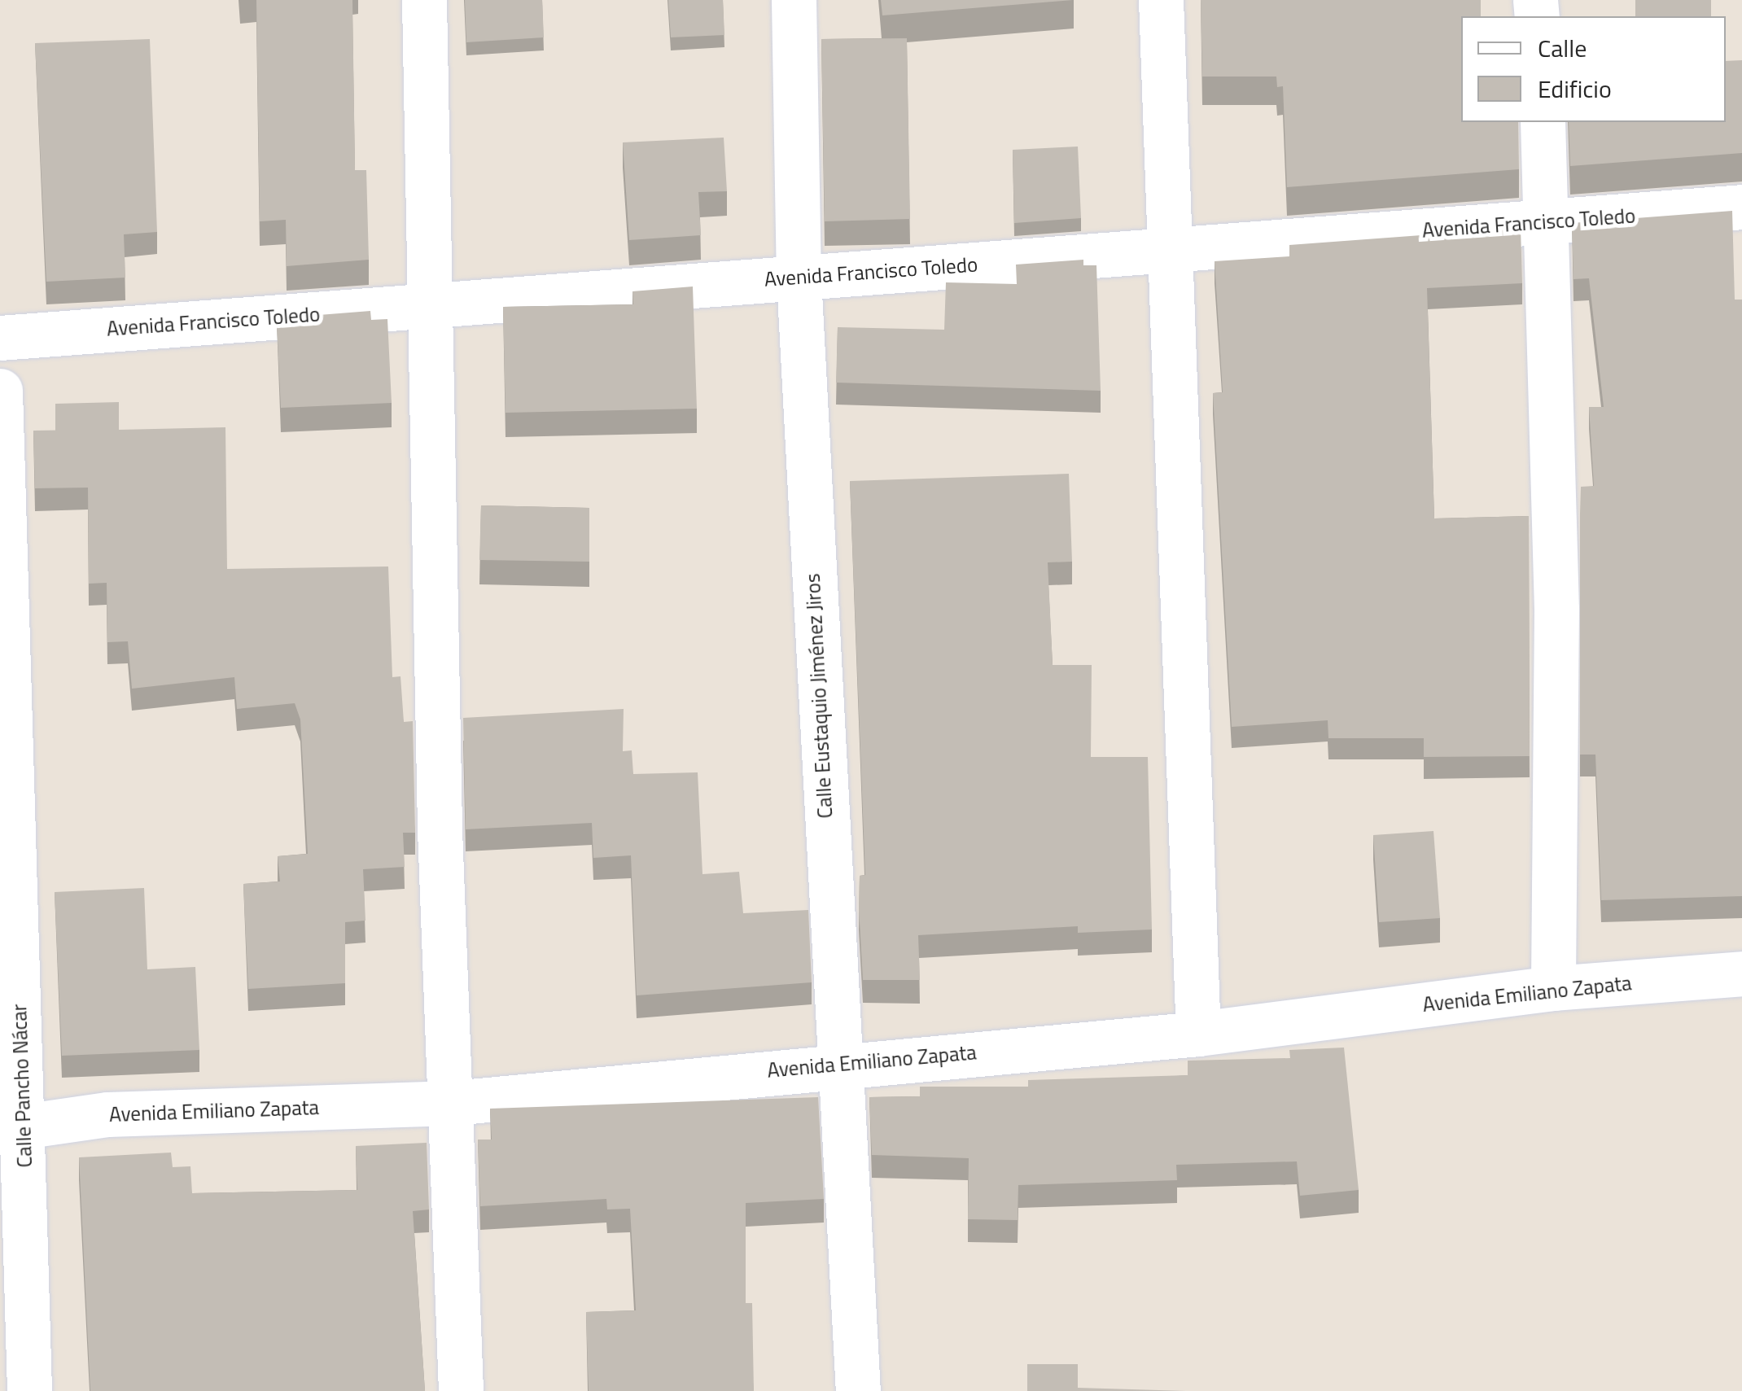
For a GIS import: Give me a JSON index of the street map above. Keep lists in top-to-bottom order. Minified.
{"streets":{"street":["Avenida Francisco Toledo","Calle Eustaquio Jiménez Jiros","Avenida Emiliano Zapata","Calle Pancho Nácar"]},"crossings":[["Avenida Francisco Toledo","Calle Eustaquio Jiménez Jiros"],["Calle Eustaquio Jiménez Jiros","Avenida Emiliano Zapata"],["Avenida Emiliano Zapata","Calle Pancho Nácar"]],"legend":["Calle","Edificio"]}
